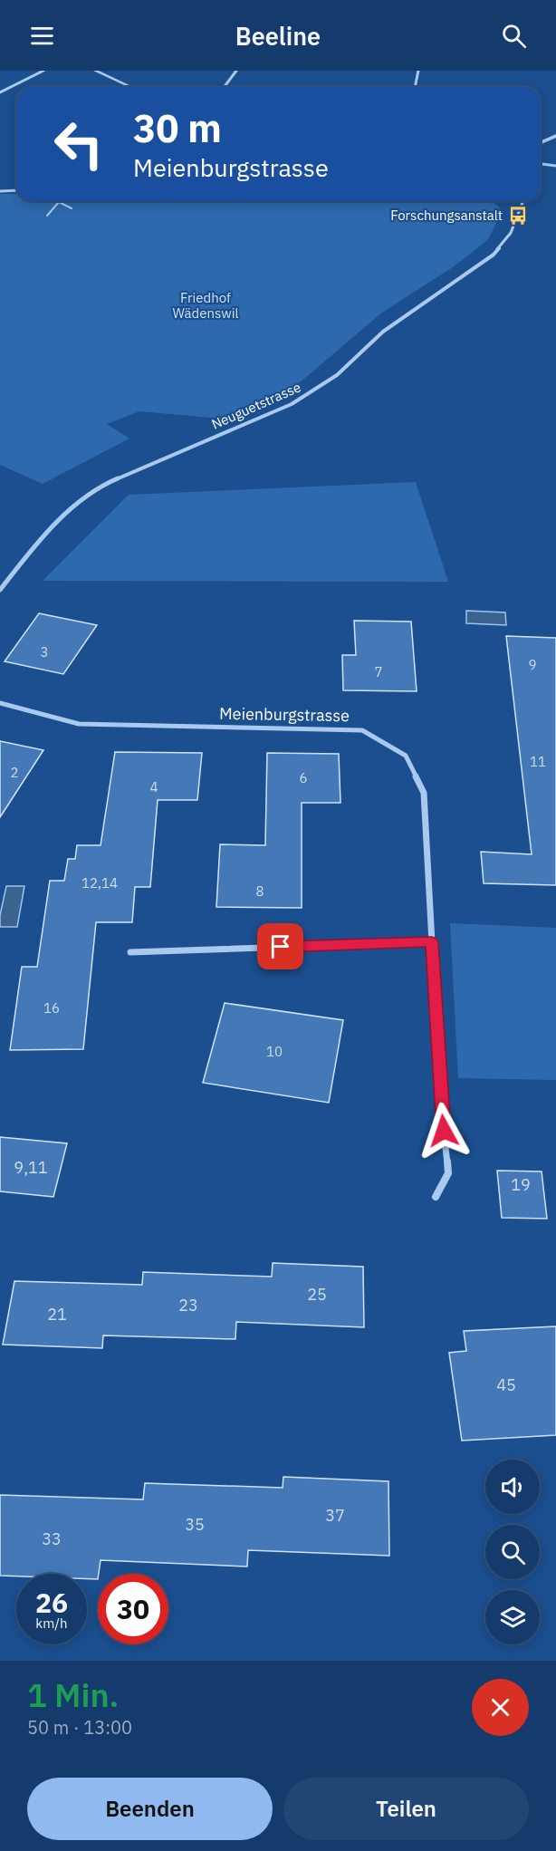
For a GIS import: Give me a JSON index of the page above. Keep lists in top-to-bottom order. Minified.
{"streets":{"street":["Neuguetstrasse","Meienburgstrasse"]},"parks":["Friedhof Wädenswil"],"places":{"bus stop":["Forschungsanstalt"]},"house_numbers":["3","9","7","11","2","6","4","12,14","8","16","10","9,11","19","25","23","21","45","37","35","33"],"page":{"header":"Beeline","turn":["30 m","Meienburgstrasse"],"speed":"26 km/h","limit":"30","heading":["1 Min.","50 m · 13:00"],"buttons":["Beenden","Teilen"]}}
